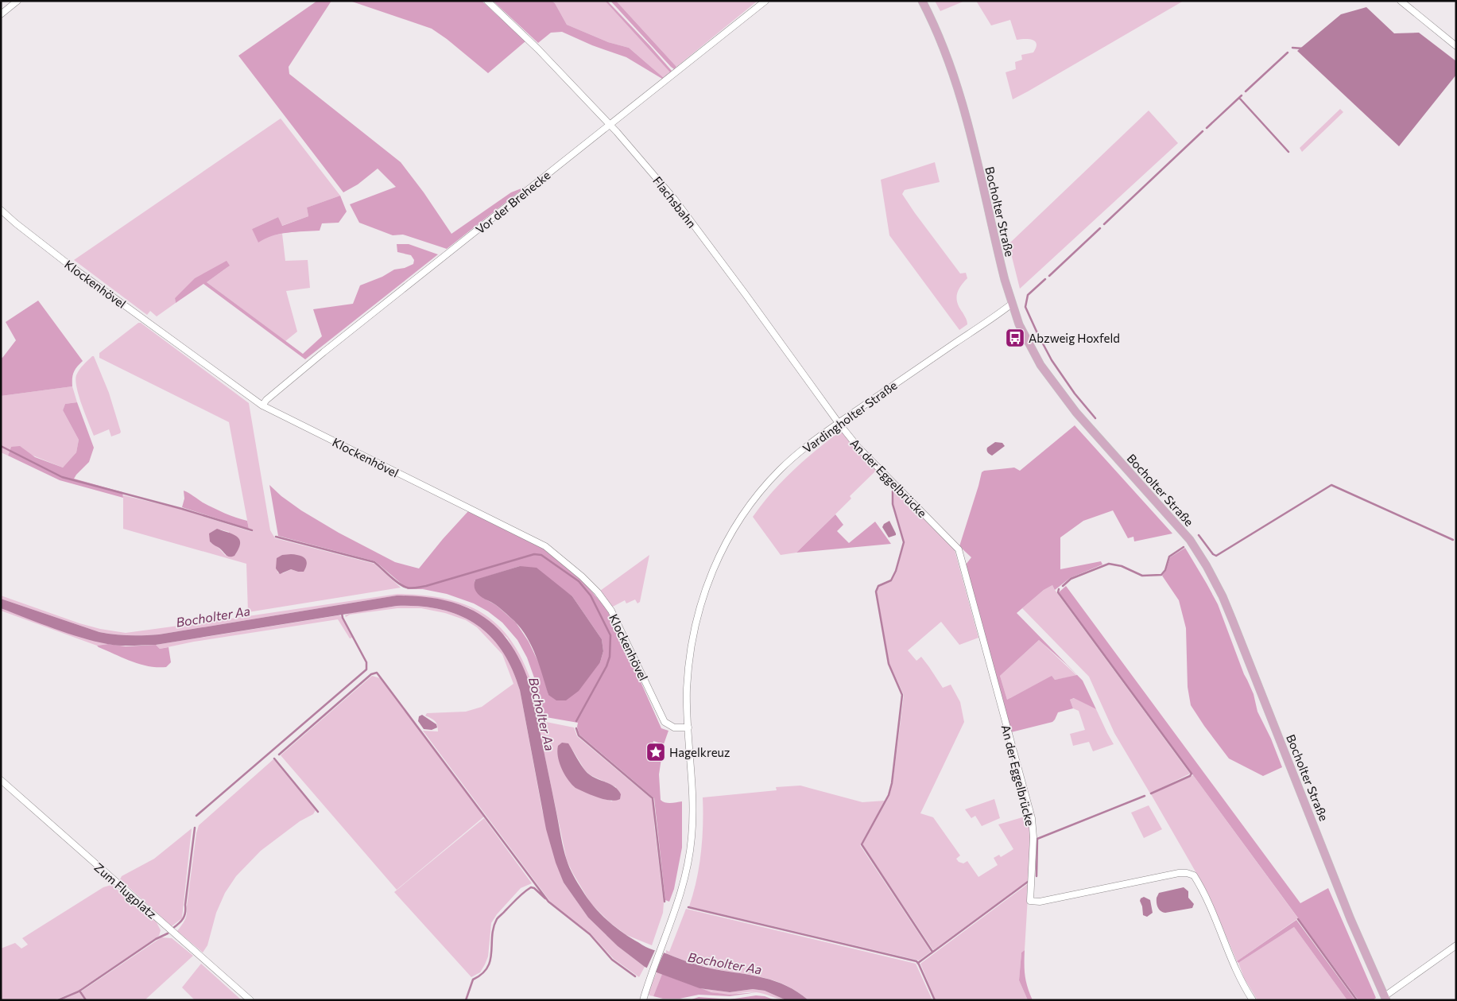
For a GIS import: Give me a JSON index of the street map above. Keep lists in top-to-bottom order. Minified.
{"streets":{"main road":["Bocholter Straße"],"street":["Vor der Brehecke","Flachsbahn","Klockenhövel","Vardingholter Straße","An der Eggelbrücke","Zum Flugplatz"]},"crossings":[["Vor der Brehecke","Flachsbahn"],["Vor der Brehecke","Klockenhövel"],["Flachsbahn","Vardingholter Straße"],["Flachsbahn","An der Eggelbrücke"],["Bocholter Straße","Vardingholter Straße"],["Klockenhövel","Vardingholter Straße"],["Vardingholter Straße","An der Eggelbrücke"]],"water":["Bocholter Aa"],"places":{"bus stop":["Abzweig Hoxfeld"],"place":["Hagelkreuz"]}}
